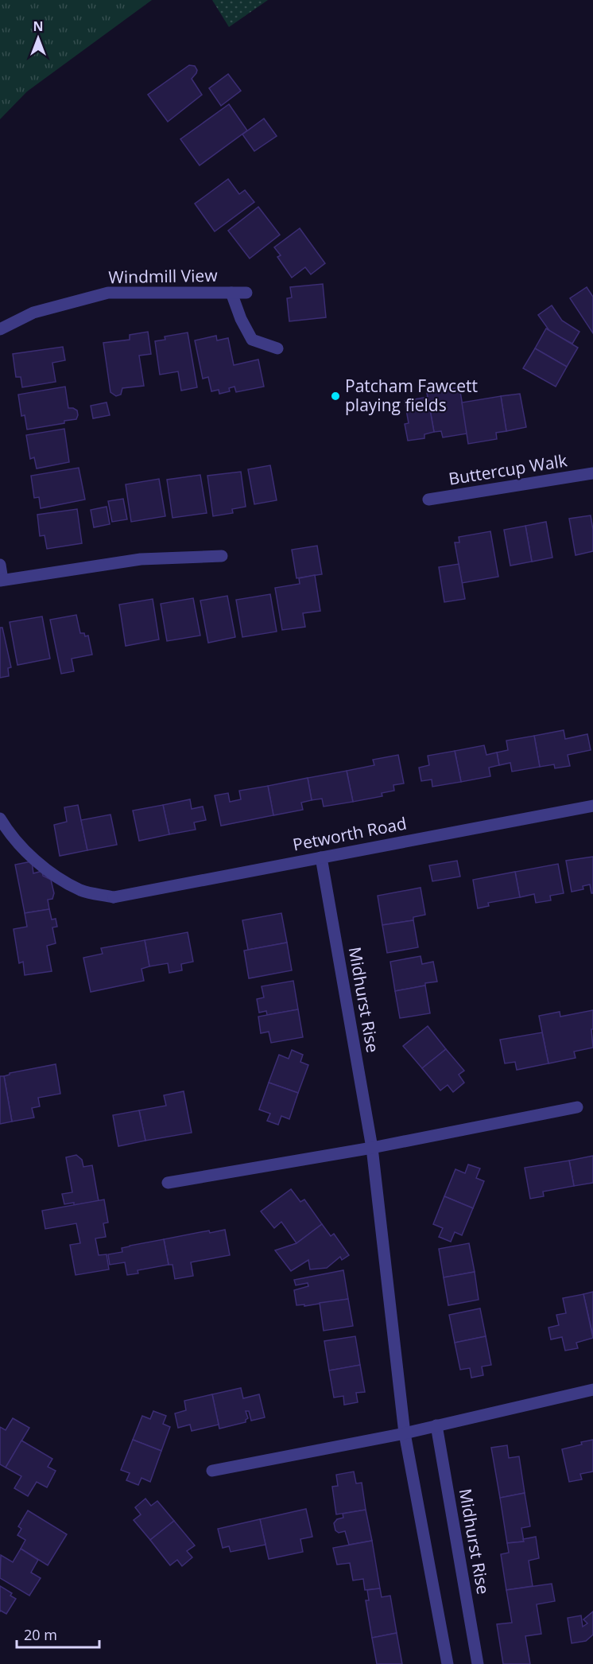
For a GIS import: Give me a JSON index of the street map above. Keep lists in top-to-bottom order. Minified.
{"streets":{"street":["Windmill View","Buttercup Walk","Petworth Road","Midhurst Rise"]},"crossings":[["Petworth Road","Midhurst Rise"]],"places":["Patcham Fawcett playing fields"],"scale_bar":"20 m","north":"top"}
